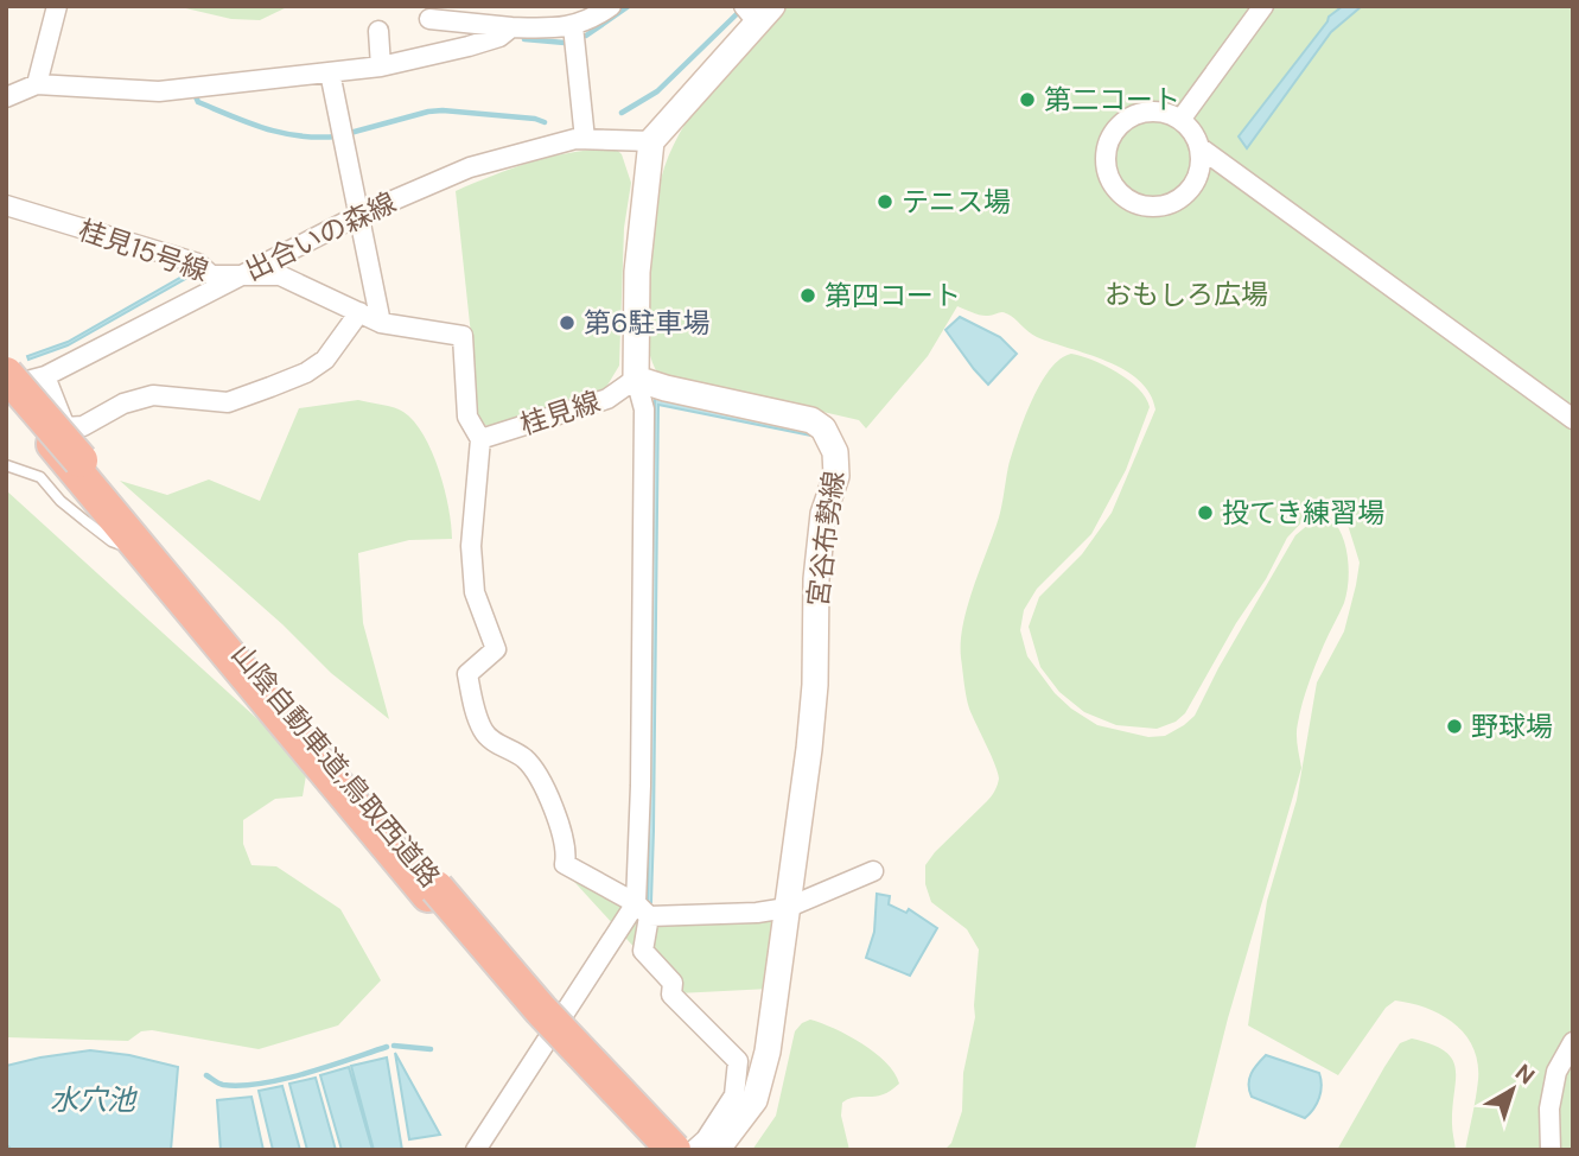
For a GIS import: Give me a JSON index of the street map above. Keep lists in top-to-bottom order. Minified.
{"streets":{"highway":["山陰自動車道;鳥取西道路"],"street":["出合いの森線","桂見15号線","桂見線","宮谷布勢線"]},"crossings":[["出合いの森線","桂見15号線"],["出合いの森線","山陰自動車道;鳥取西道路"],["桂見15号線","桂見線"],["桂見線","宮谷布勢線"]],"water":["水穴池"],"parks":["おもしろ広場"],"places":["第二コート","テニス場","第四コート","第6駐車場","投てき練習場","野球場"],"north":"top right"}
